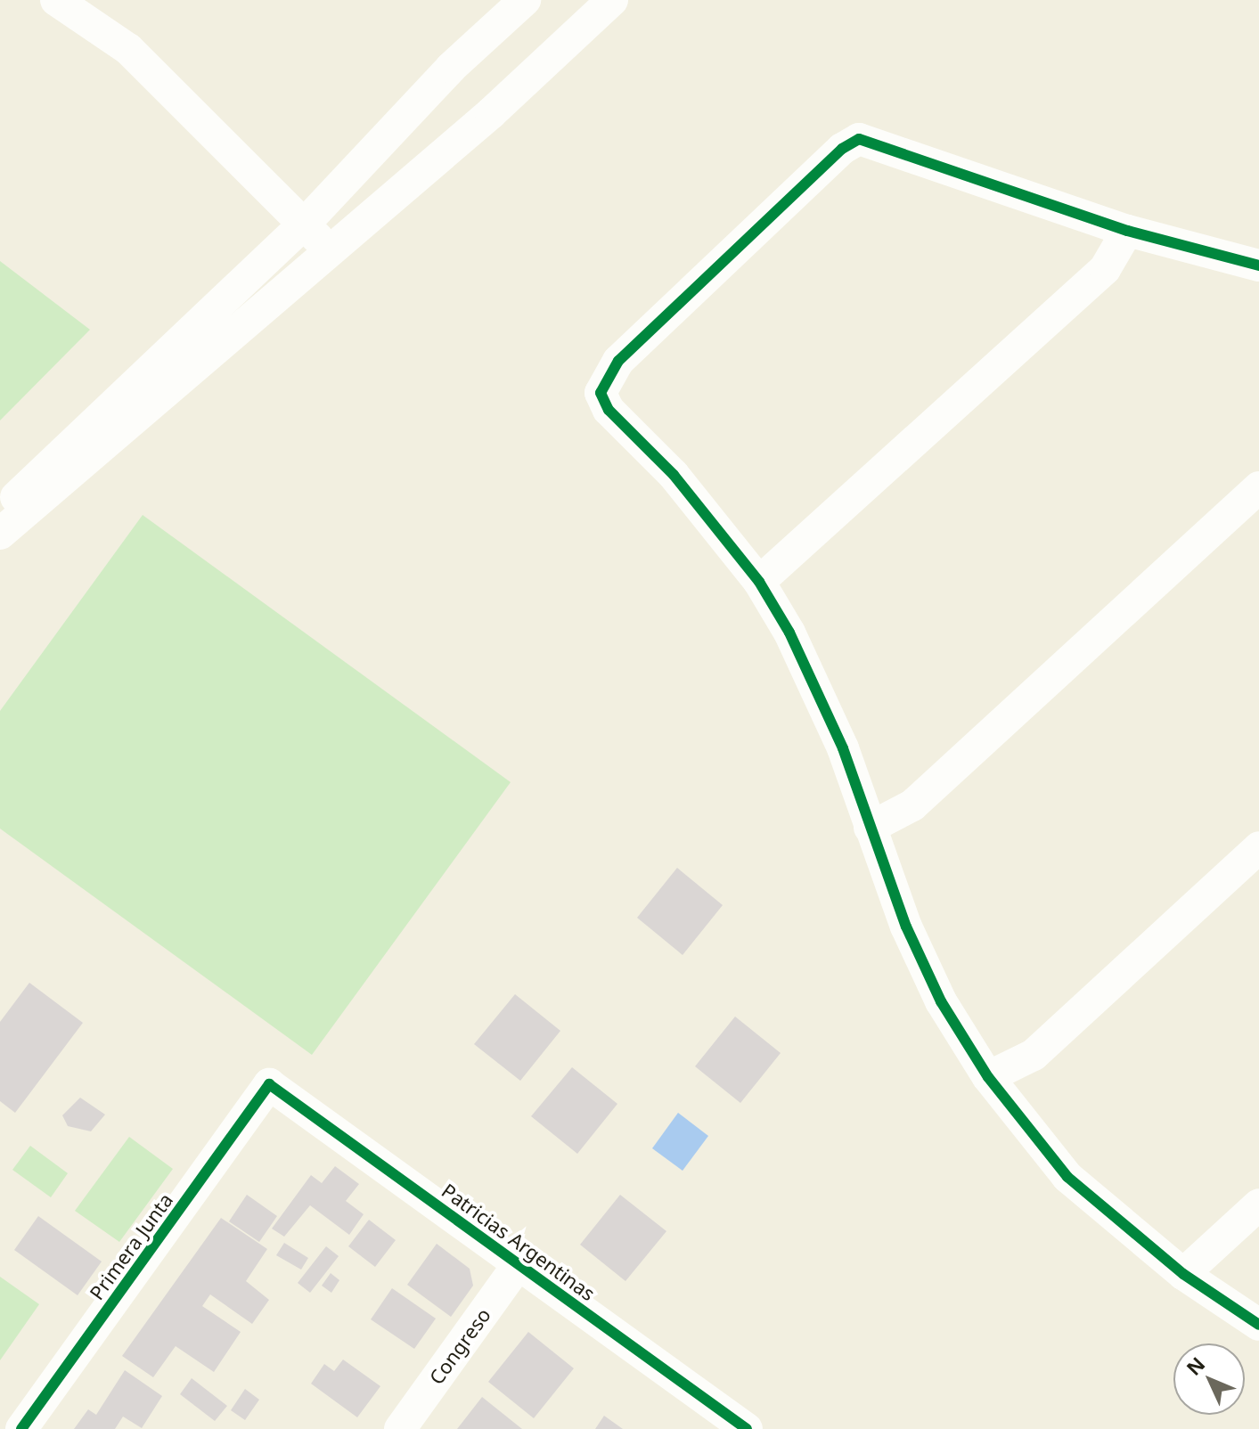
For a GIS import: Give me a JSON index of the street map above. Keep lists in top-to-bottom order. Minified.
{"streets":{"street":["Patricias Argentinas","Primera Junta","Congreso"]},"crossings":[["Patricias Argentinas","Primera Junta"],["Patricias Argentinas","Congreso"]],"north":"top left"}
